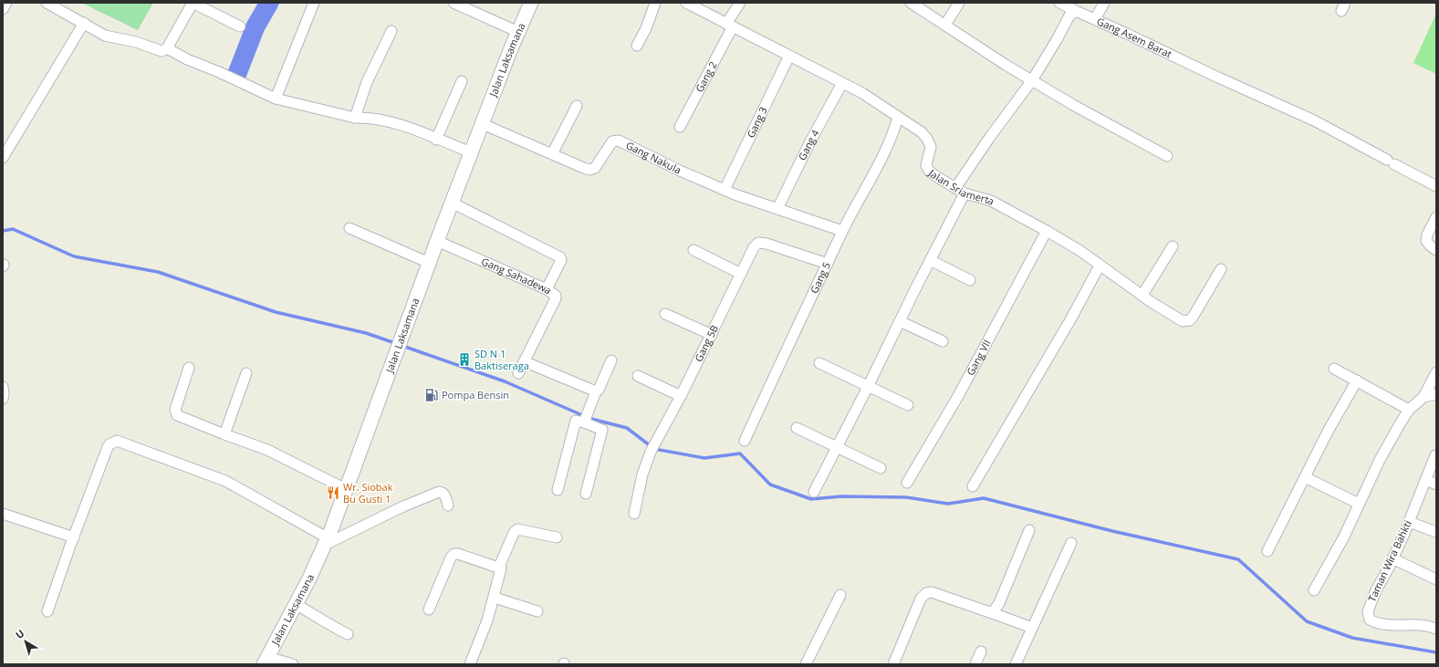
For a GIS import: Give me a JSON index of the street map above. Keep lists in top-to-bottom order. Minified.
{"streets":{"main road":["Jalan Laksamana"],"street":["Gang Asem Barat","Gang 2","Gang 3","Gang 4","Gang Nakula","Jalan Sriamerta","Gang Sahadewa","Gang 5","Gang 5B","Gang VII","Taman Wira Bahkti"]},"crossings":[["Jalan Laksamana","Gang Nakula"],["Jalan Laksamana","Gang Sahadewa"],["Gang 2","Jalan Sriamerta"],["Gang 3","Gang Nakula"],["Gang 3","Jalan Sriamerta"],["Gang 4","Gang Nakula"],["Gang 4","Jalan Sriamerta"],["Gang Nakula","Gang 5"],["Jalan Sriamerta","Gang 5"],["Jalan Sriamerta","Gang VII"],["Gang 5","Gang 5B"]],"places":{"building":["SD N 1 Baktiseraga"],"fuel station":["Pompa Bensin"],"restaurant":["Wr. Siobak Bu Gusti 1"]},"north":"top left"}
